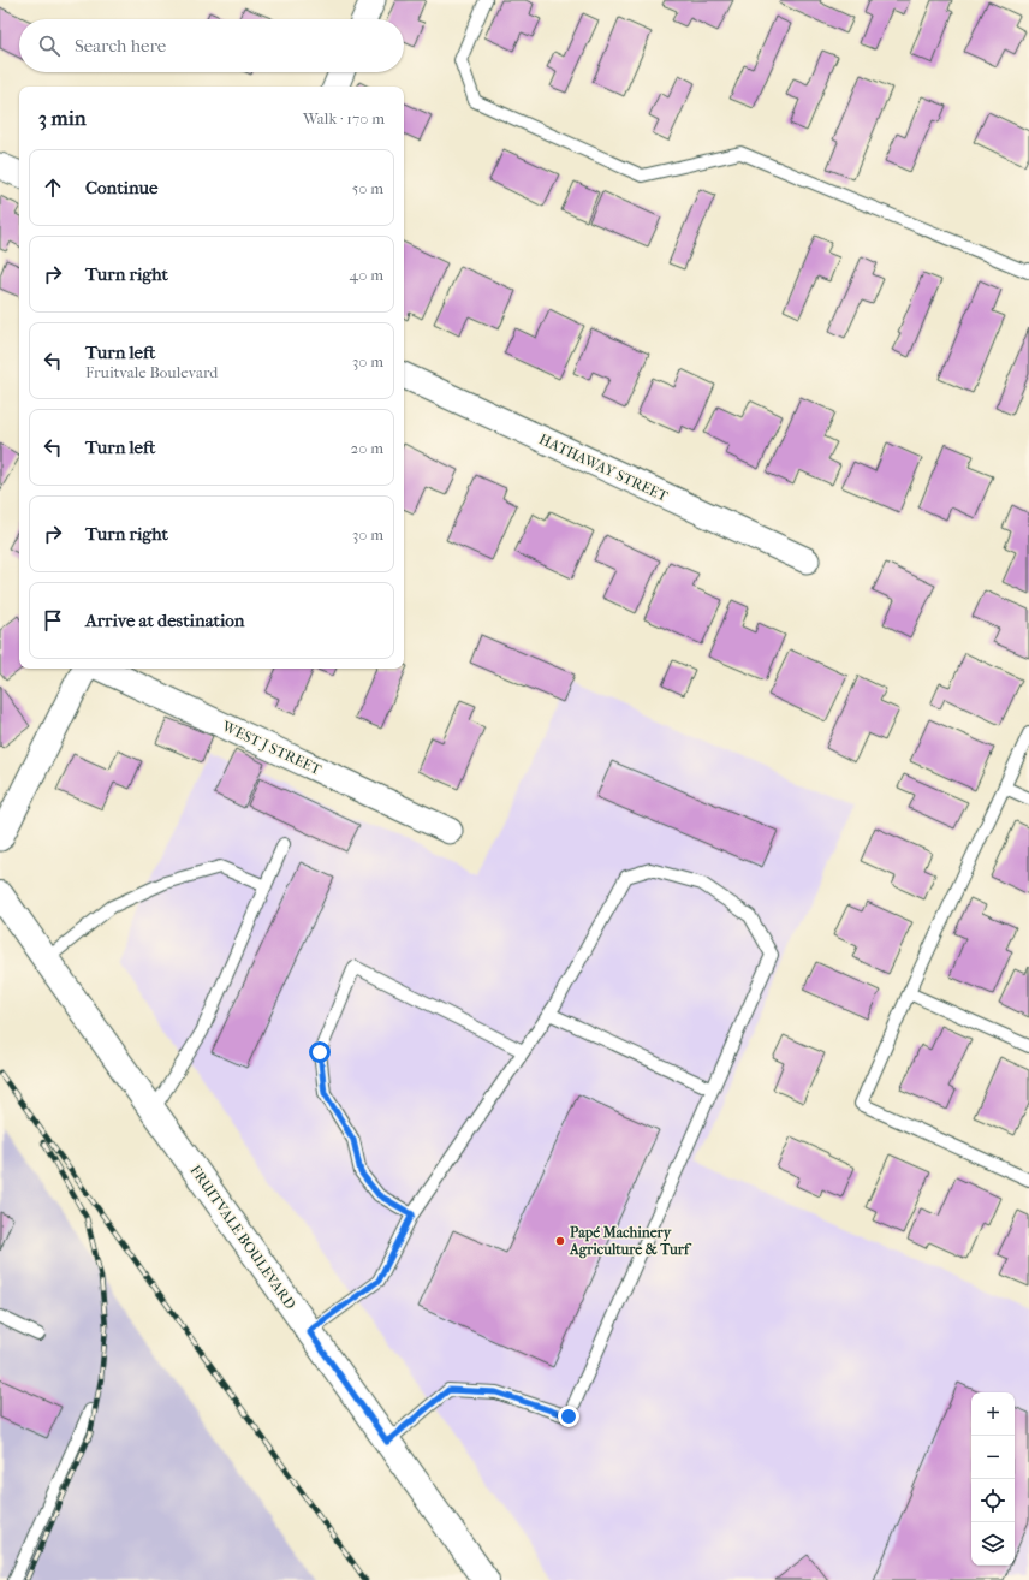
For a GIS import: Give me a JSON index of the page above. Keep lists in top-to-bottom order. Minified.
{"streets":{"main road":["FRUITVALE BOULEVARD"],"street":["HATHAWAY STREET","WEST J STREET"]},"places":["Papé Machinery Agriculture & Turf"],"page":{"search":"Search here","heading":["3 min","Walk · 170 m"],"list":[["Continue","50 m"],["Turn right","40 m"],["Turn left","Fruitvale Boulevard","30 m"],["Turn left","20 m"],["Turn right","30 m"],"Arrive at destination"],"map_buttons":["+","−"]}}
